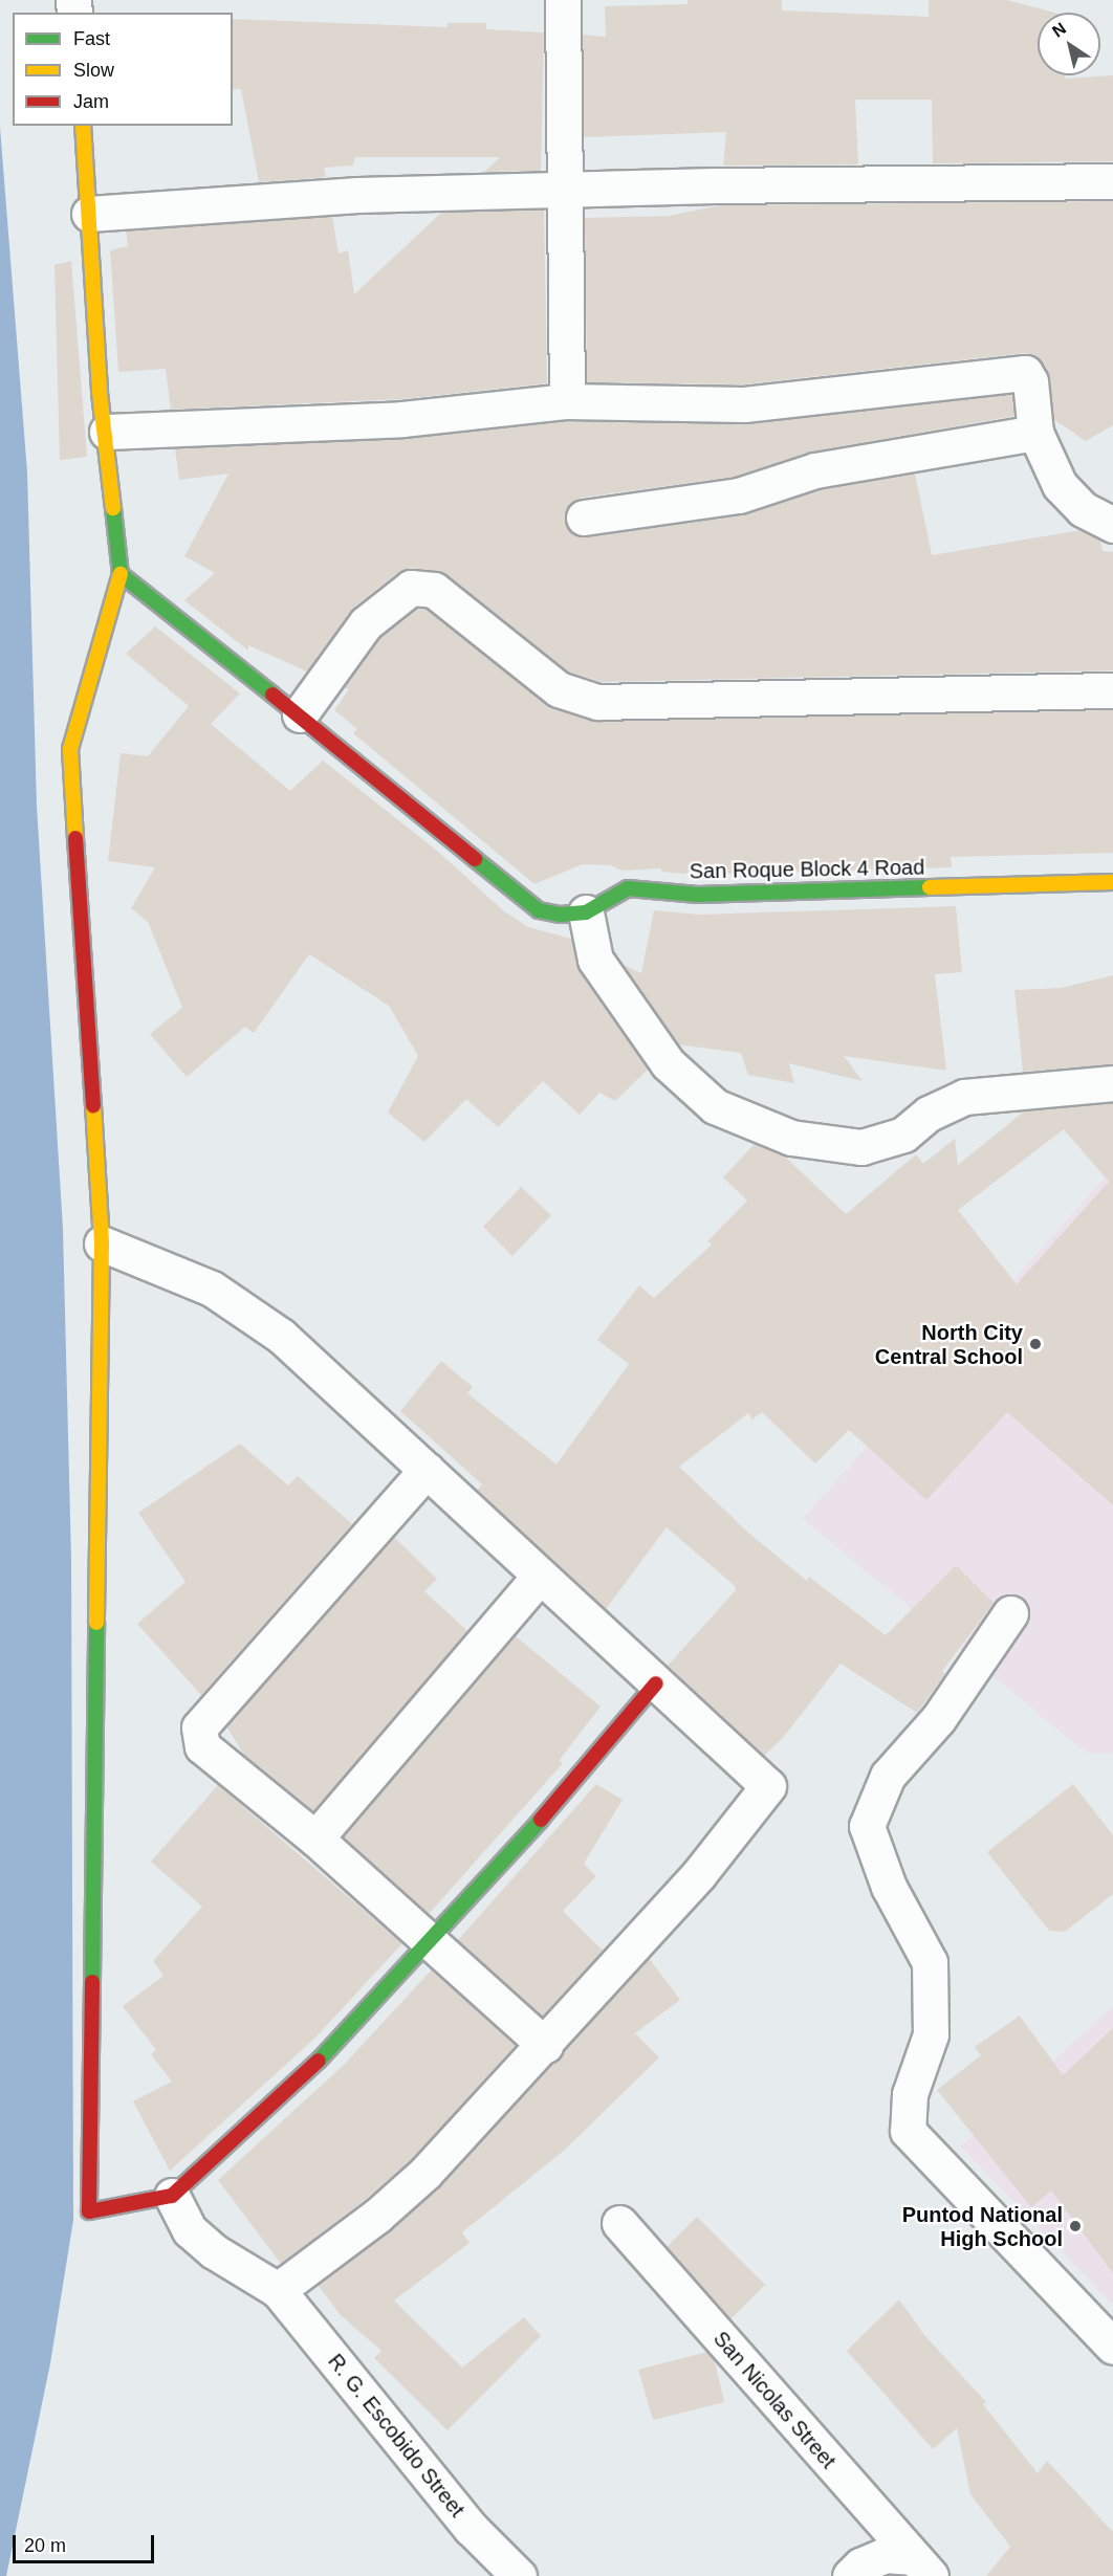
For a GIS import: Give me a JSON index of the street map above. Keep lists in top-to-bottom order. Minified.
{"streets":{"street":["San Roque Block 4 Road","San Nicolas Street","R. G. Escobido Street"]},"places":["North City Central School","Puntod National High School"],"legend":["Fast","Slow","Jam"],"scale_bar":"20 m","north":"top left"}
